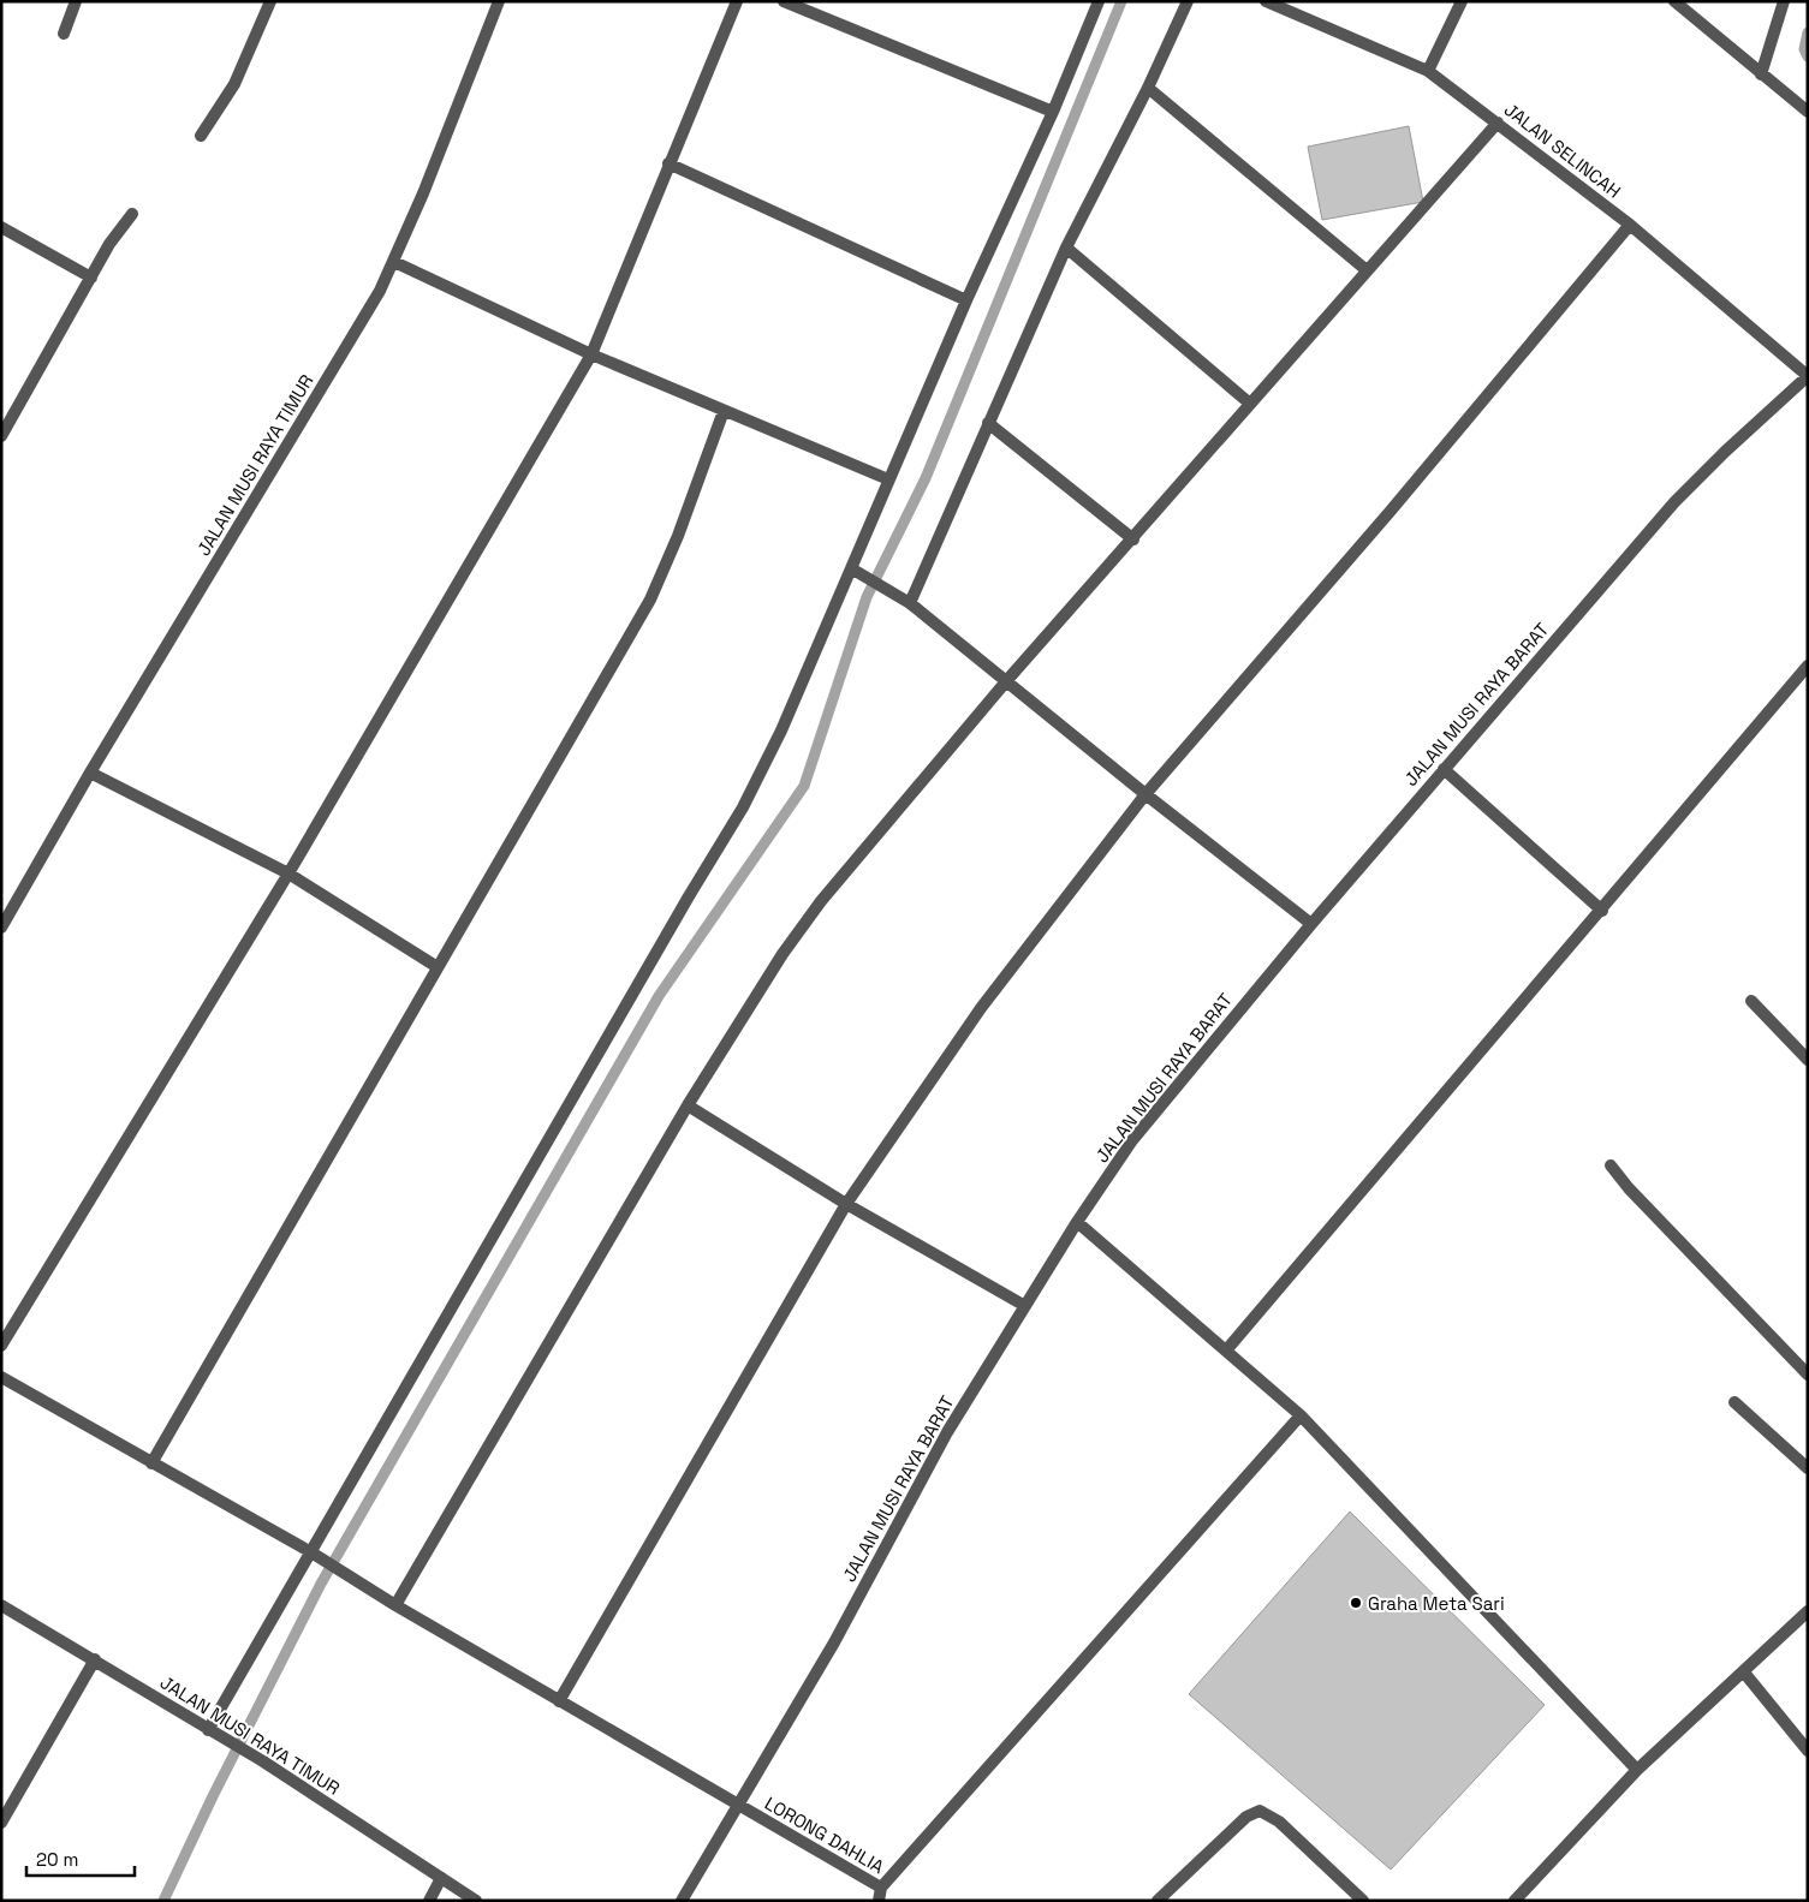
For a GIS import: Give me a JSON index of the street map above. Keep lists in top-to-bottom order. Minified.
{"streets":{"street":["JALAN SELINCAH","JALAN MUSI RAYA TIMUR","JALAN MUSI RAYA BARAT","LORONG DAHLIA"]},"crossings":[["JALAN SELINCAH","JALAN MUSI RAYA BARAT"],["JALAN MUSI RAYA BARAT","LORONG DAHLIA"]],"places":["Graha Meta Sari"],"scale_bar":"20 m"}
